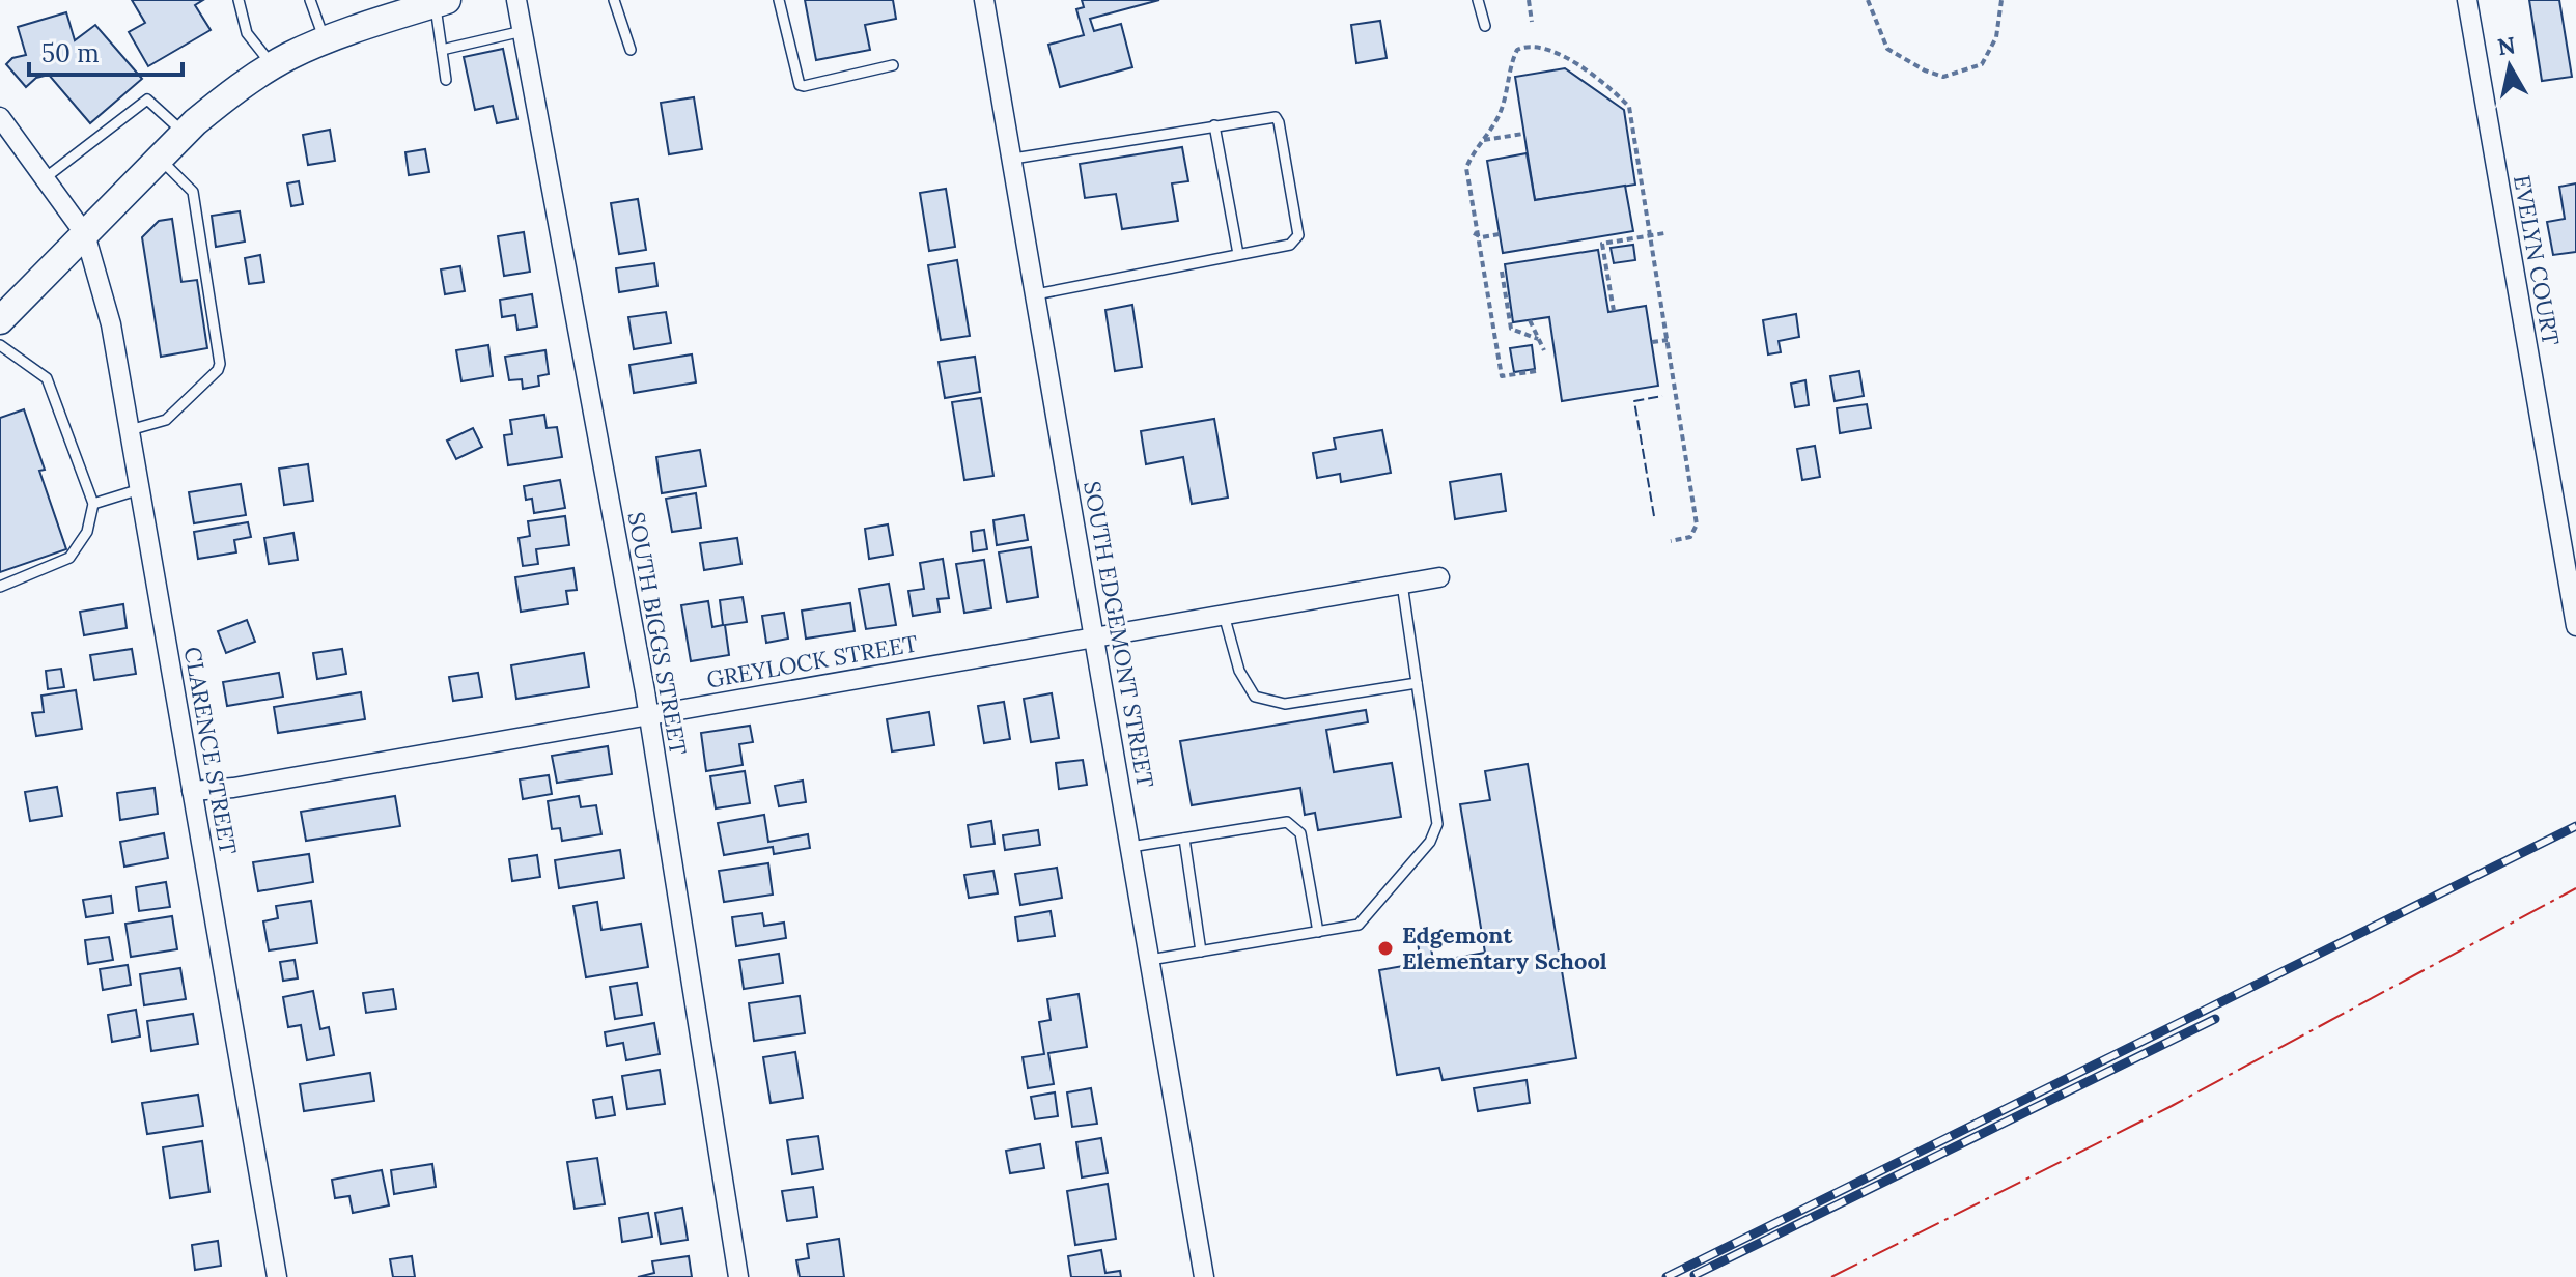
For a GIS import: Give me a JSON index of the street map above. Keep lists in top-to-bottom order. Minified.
{"streets":{"street":["EVELYN COURT","SOUTH BIGGS STREET","SOUTH EDGEMONT STREET","GREYLOCK STREET","CLARENCE STREET"]},"crossings":[["SOUTH BIGGS STREET","GREYLOCK STREET"],["SOUTH EDGEMONT STREET","GREYLOCK STREET"],["GREYLOCK STREET","CLARENCE STREET"]],"places":["Edgemont Elementary School"],"scale_bar":"50 m","north":"top"}
